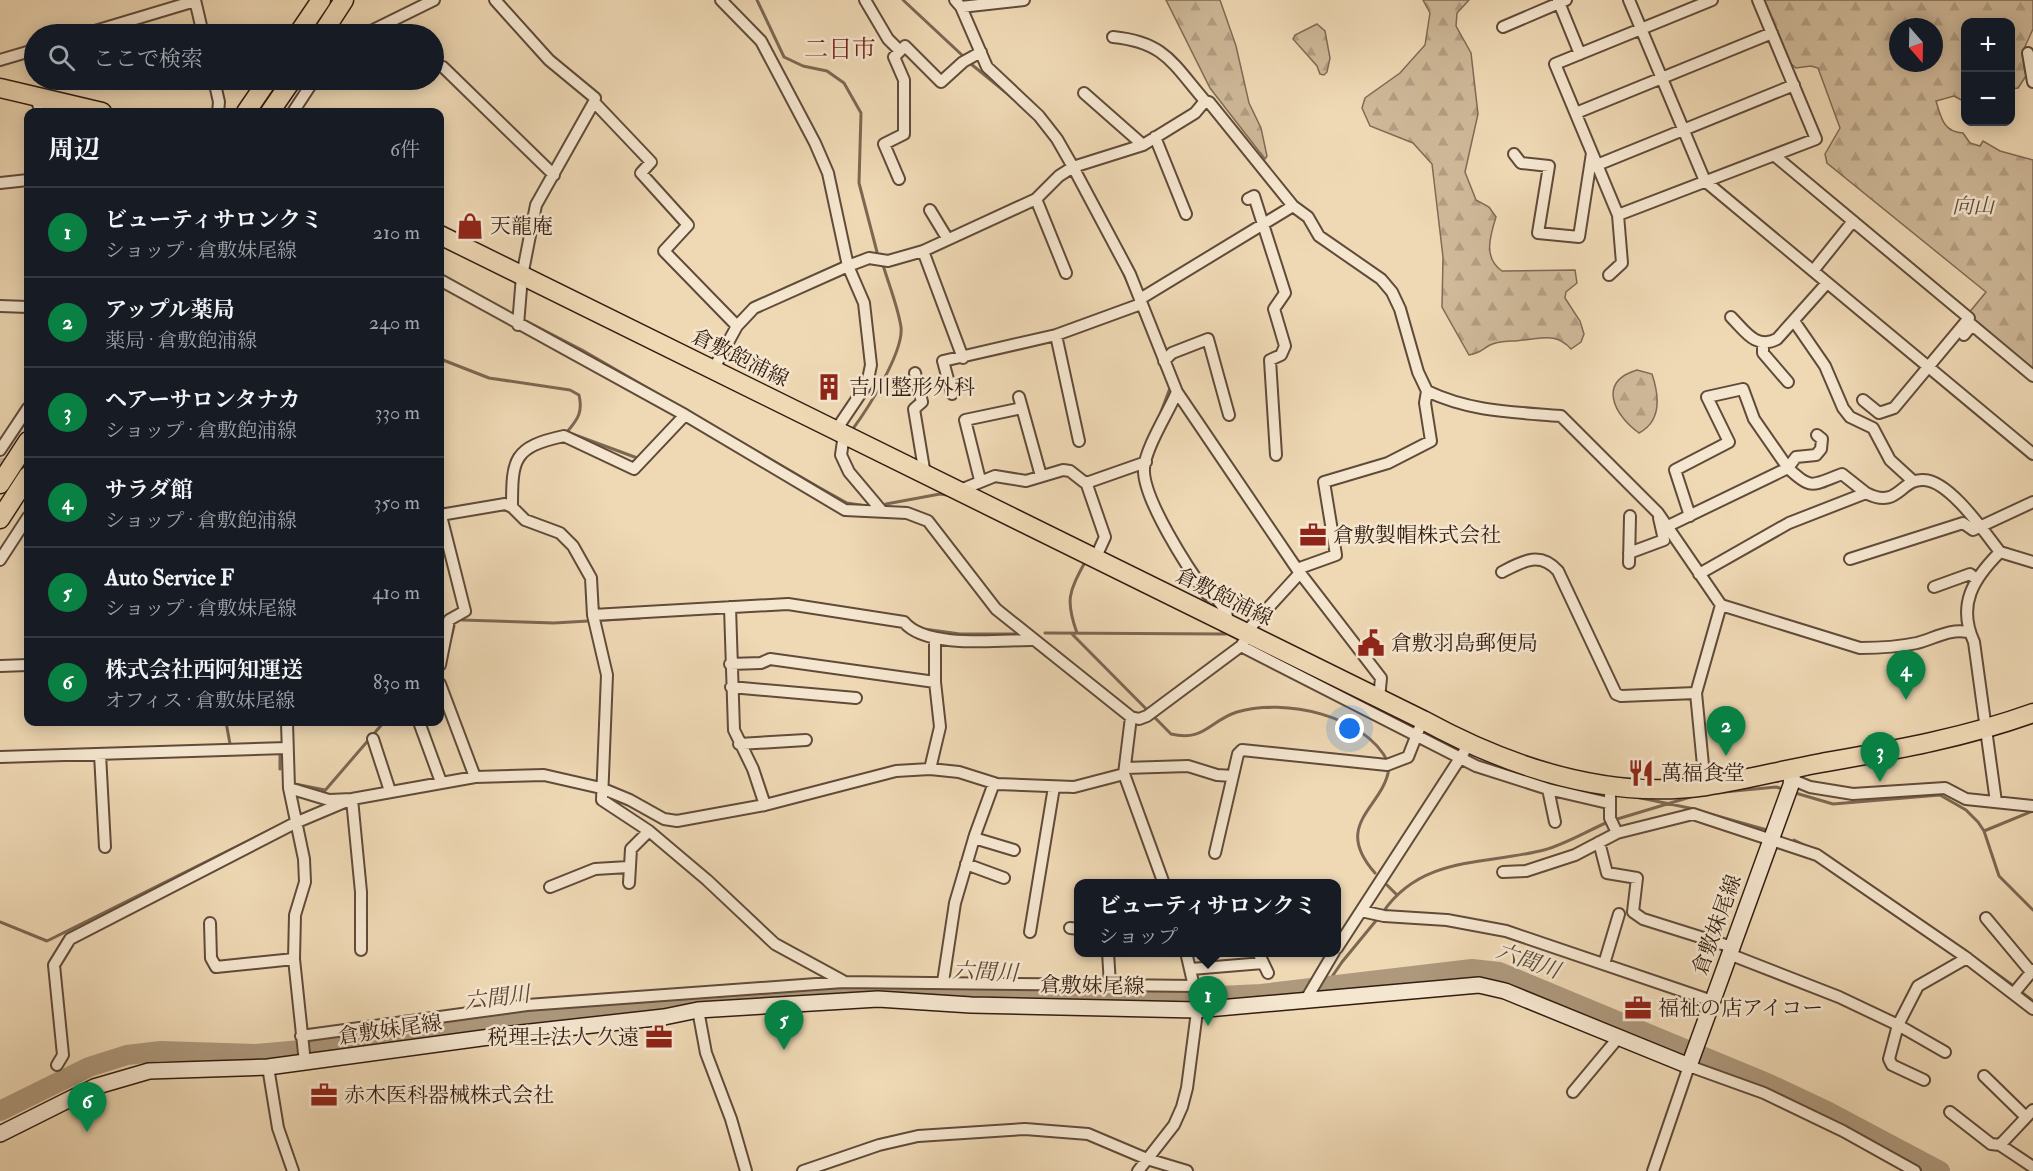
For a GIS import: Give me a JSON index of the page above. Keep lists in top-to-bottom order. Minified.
{"streets":{"main road":["倉敷飽浦線","倉敷妹尾線"]},"crossings":[["倉敷飽浦線","倉敷妹尾線"]],"districts":["二日市"],"water":["六間川"],"parks":["向山"],"places":{"shop":["天龍庵"],"building":["吉川整形外科"],"office":["倉敷製帽株式会社","福祉の店アイコー","税理士法人 久遠","赤木医科器械株式会社"],"public building":["倉敷羽島郵便局"],"restaurant":["萬福食堂"]},"north":"bottom","page":{"map_buttons":["+","−"],"search":"ここで検索","heading":["周辺","6件"],"list":[{"mark":"1","name":"ビューティサロンクミ","note":"ショップ · 倉敷妹尾線","value":"210 m"},{"mark":"2","name":"アップル薬局","note":"薬局 · 倉敷飽浦線","value":"240 m"},{"mark":"3","name":"ヘアーサロンタナカ","note":"ショップ · 倉敷飽浦線","value":"330 m"},{"mark":"4","name":"サラダ館","note":"ショップ · 倉敷飽浦線","value":"350 m"},{"mark":"5","name":"Auto Service F","note":"ショップ · 倉敷妹尾線","value":"410 m"},{"mark":"6","name":"株式会社西阿知運送","note":"オフィス · 倉敷妹尾線","value":"830 m"}],"pins":["4","2","3","1","5","6"],"popup":["ビューティサロンクミ","ショップ"]}}
